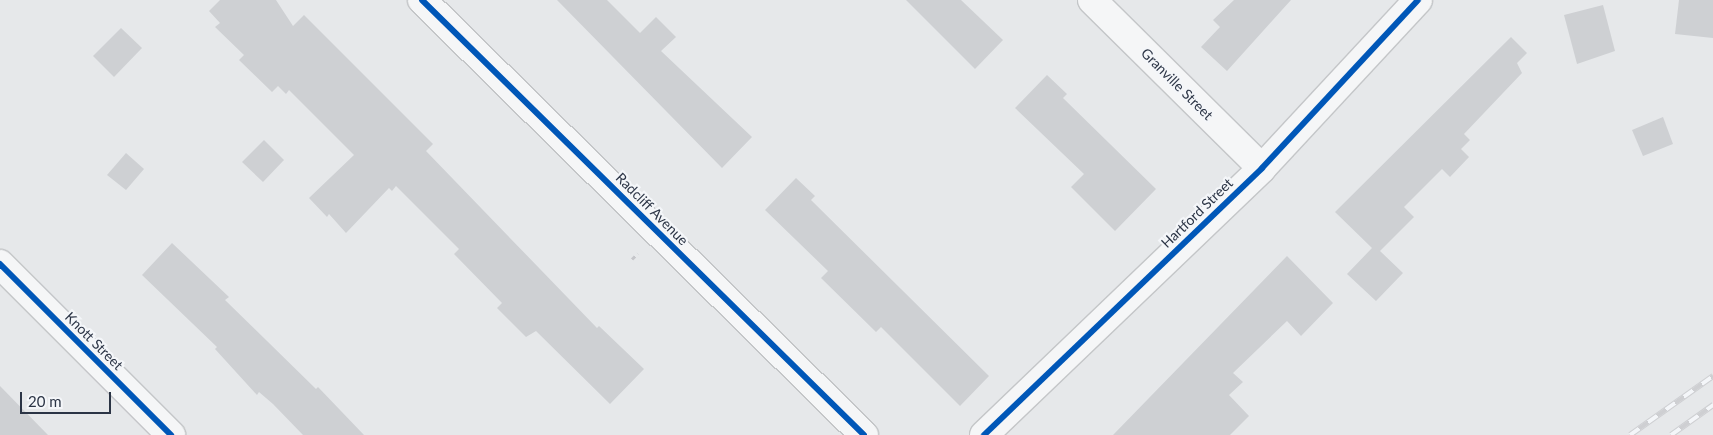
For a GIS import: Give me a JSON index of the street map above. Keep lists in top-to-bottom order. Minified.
{"streets":{"street":["Granville Street","Radcliff Avenue","Hartford Street","Knott Street"]},"crossings":[["Granville Street","Hartford Street"]],"scale_bar":"20 m"}
